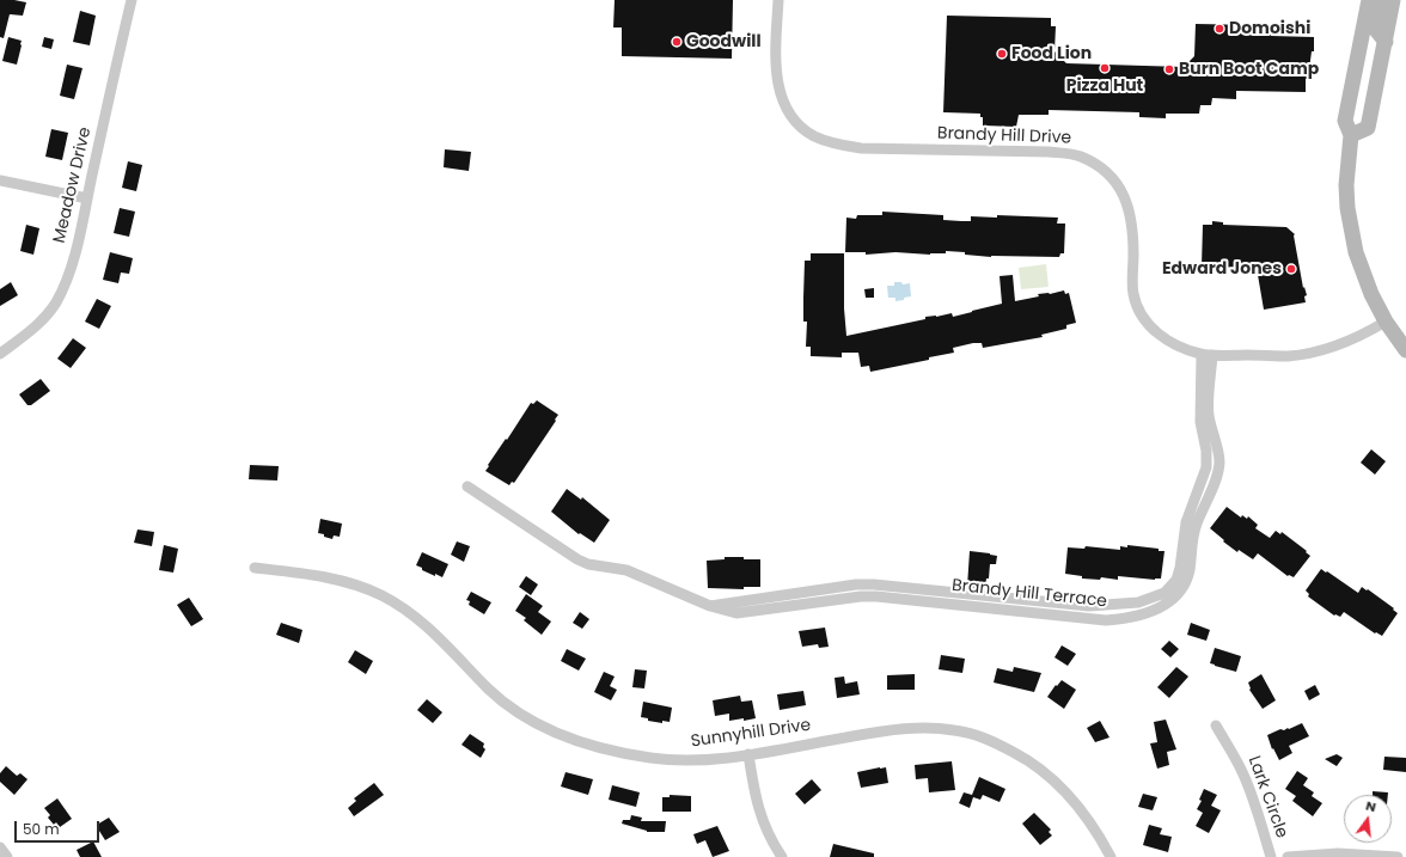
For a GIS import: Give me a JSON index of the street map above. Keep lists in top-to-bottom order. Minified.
{"streets":{"street":["Brandy Hill Drive","Meadow Drive","Brandy Hill Terrace","Sunnyhill Drive","Lark Circle"]},"crossings":[["Brandy Hill Drive","Brandy Hill Terrace"]],"places":["Domoishi","Goodwill","Food Lion","Pizza Hut","Burn Boot Camp","Edward Jones"],"scale_bar":"50 m","north":"top"}
